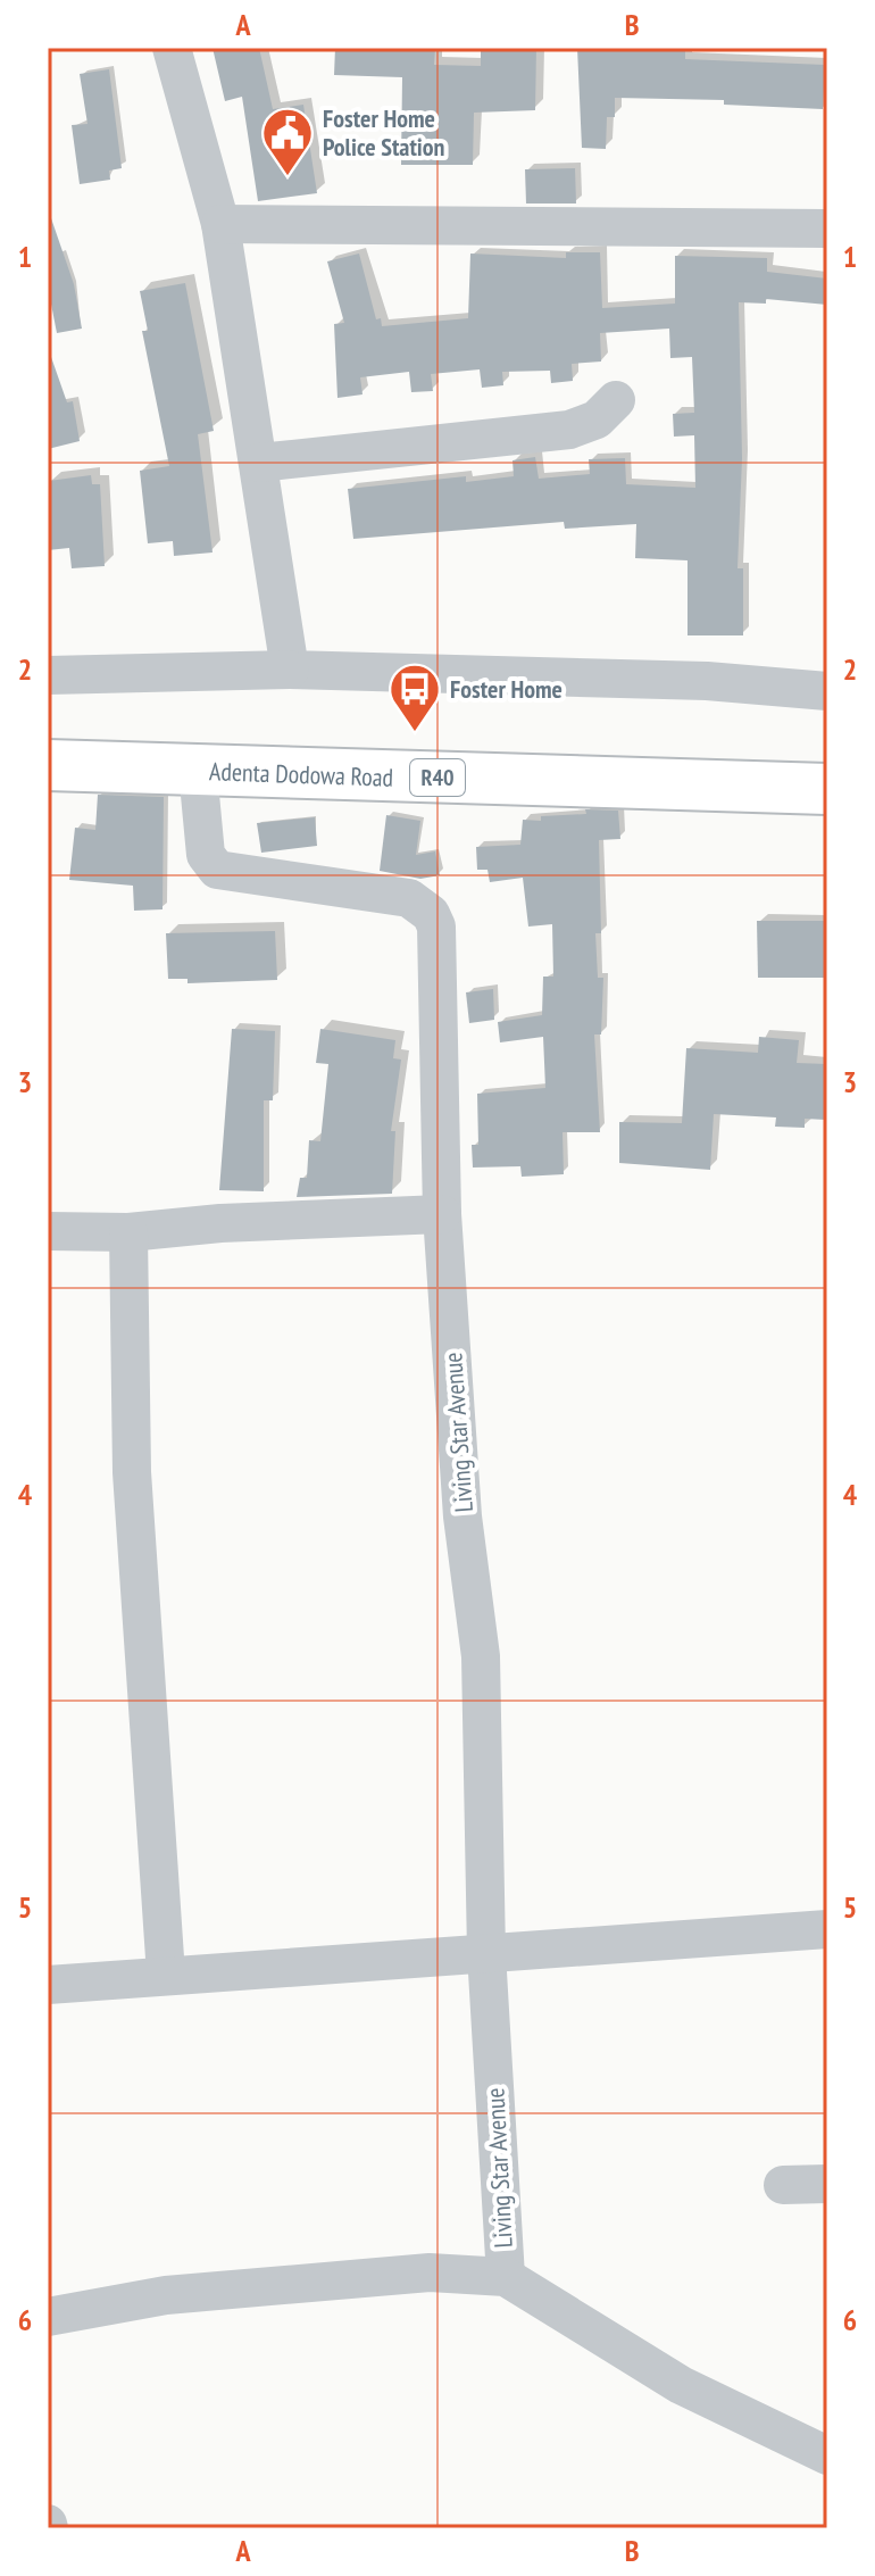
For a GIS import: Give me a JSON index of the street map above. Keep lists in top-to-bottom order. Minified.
{"streets":{"main road":["Adenta Dodowa Road","R40"],"street":["Living Star Avenue"]},"crossings":[["Adenta Dodowa Road","Living Star Avenue"]],"places":{"public building":["Foster Home Police Station"],"bus stop":["Foster Home"]},"grid":{"columns":["A","B"],"rows":["1","2","3","4","5","6"]}}
